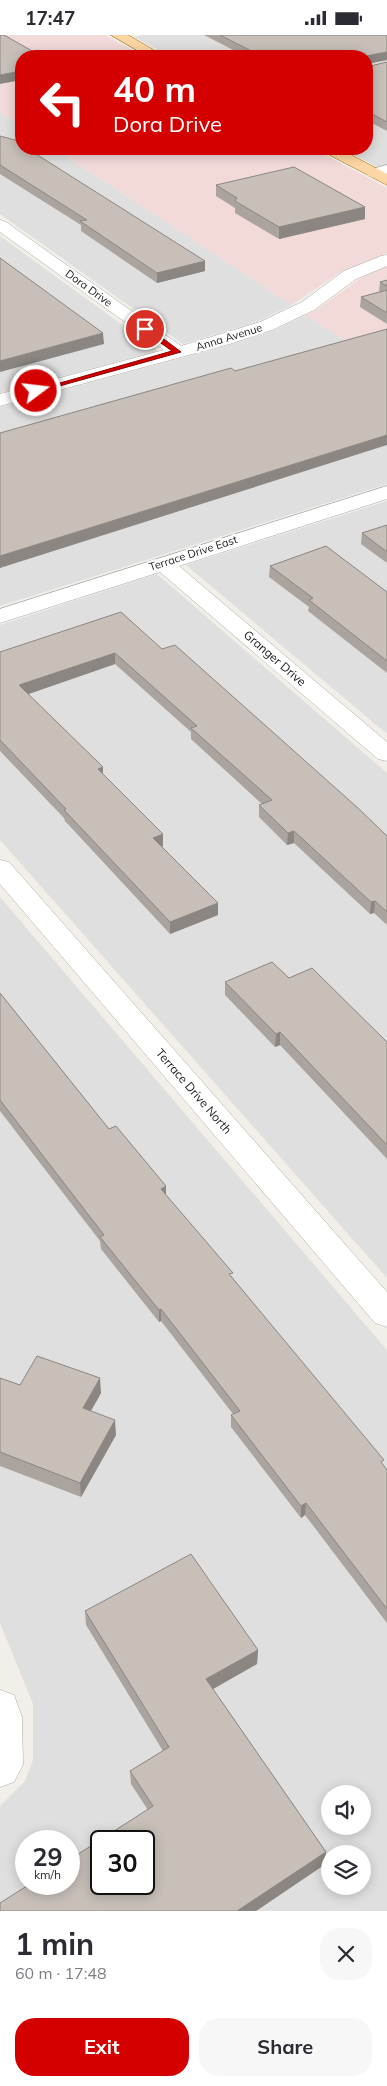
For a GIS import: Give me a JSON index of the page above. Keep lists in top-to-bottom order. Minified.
{"streets":{"street":["Dora Drive","Anna Avenue","Terrace Drive East","Granger Drive","Terrace Drive North"]},"crossings":[["Dora Drive","Anna Avenue"],["Terrace Drive East","Granger Drive"]],"page":{"status":"17:47","turn":["40 m","Dora Drive"],"speed":"29 km/h","limit":"30","heading":["1 min","60 m · 17:48"],"buttons":["Exit","Share"]}}
